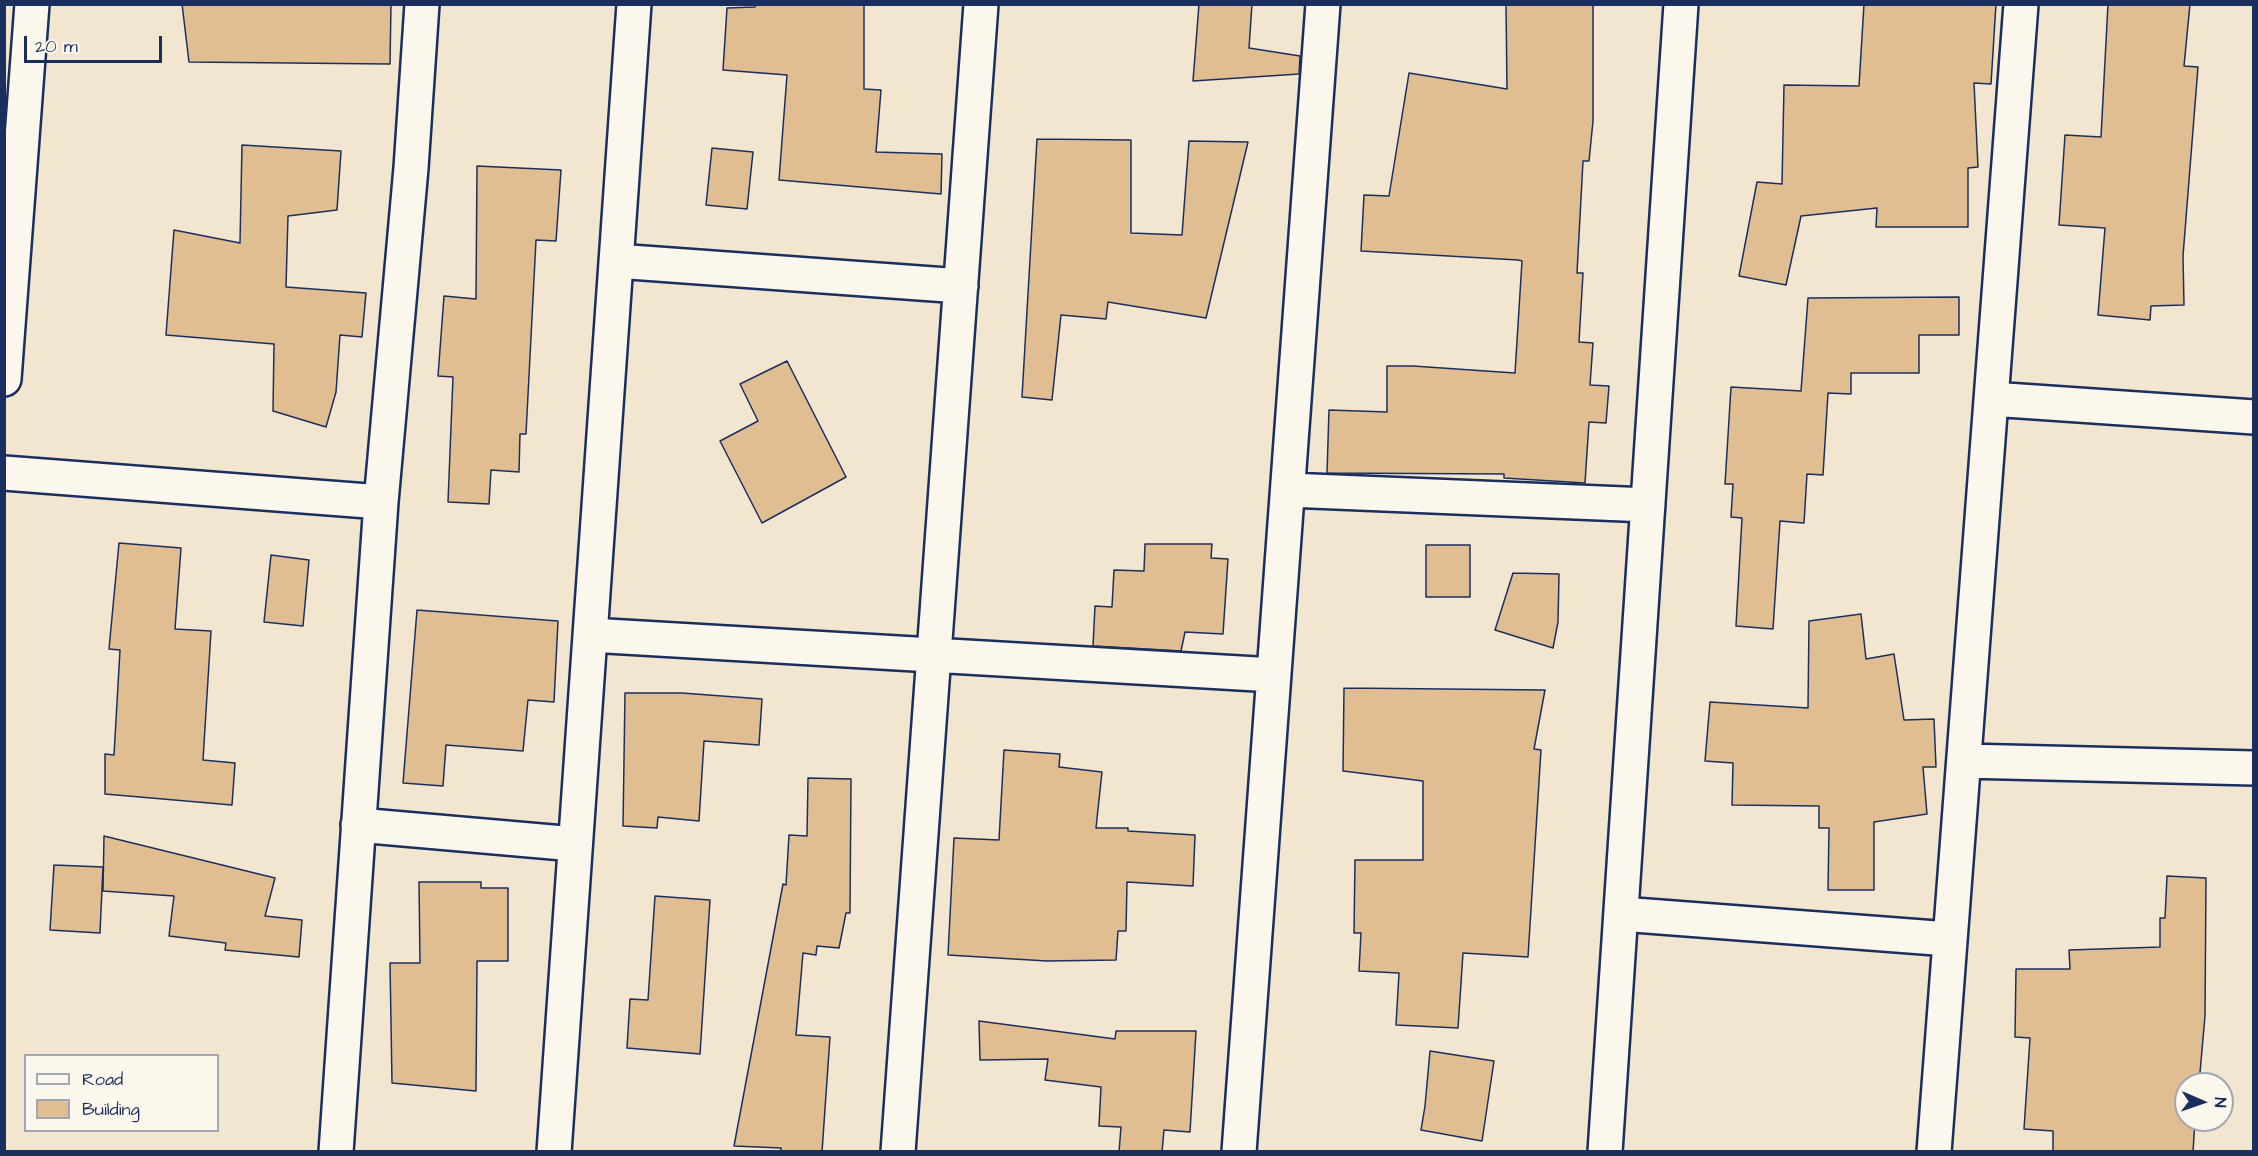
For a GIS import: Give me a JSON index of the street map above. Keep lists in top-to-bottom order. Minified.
{"legend":["Road","Building"],"scale_bar":"20 m","north":"right"}
